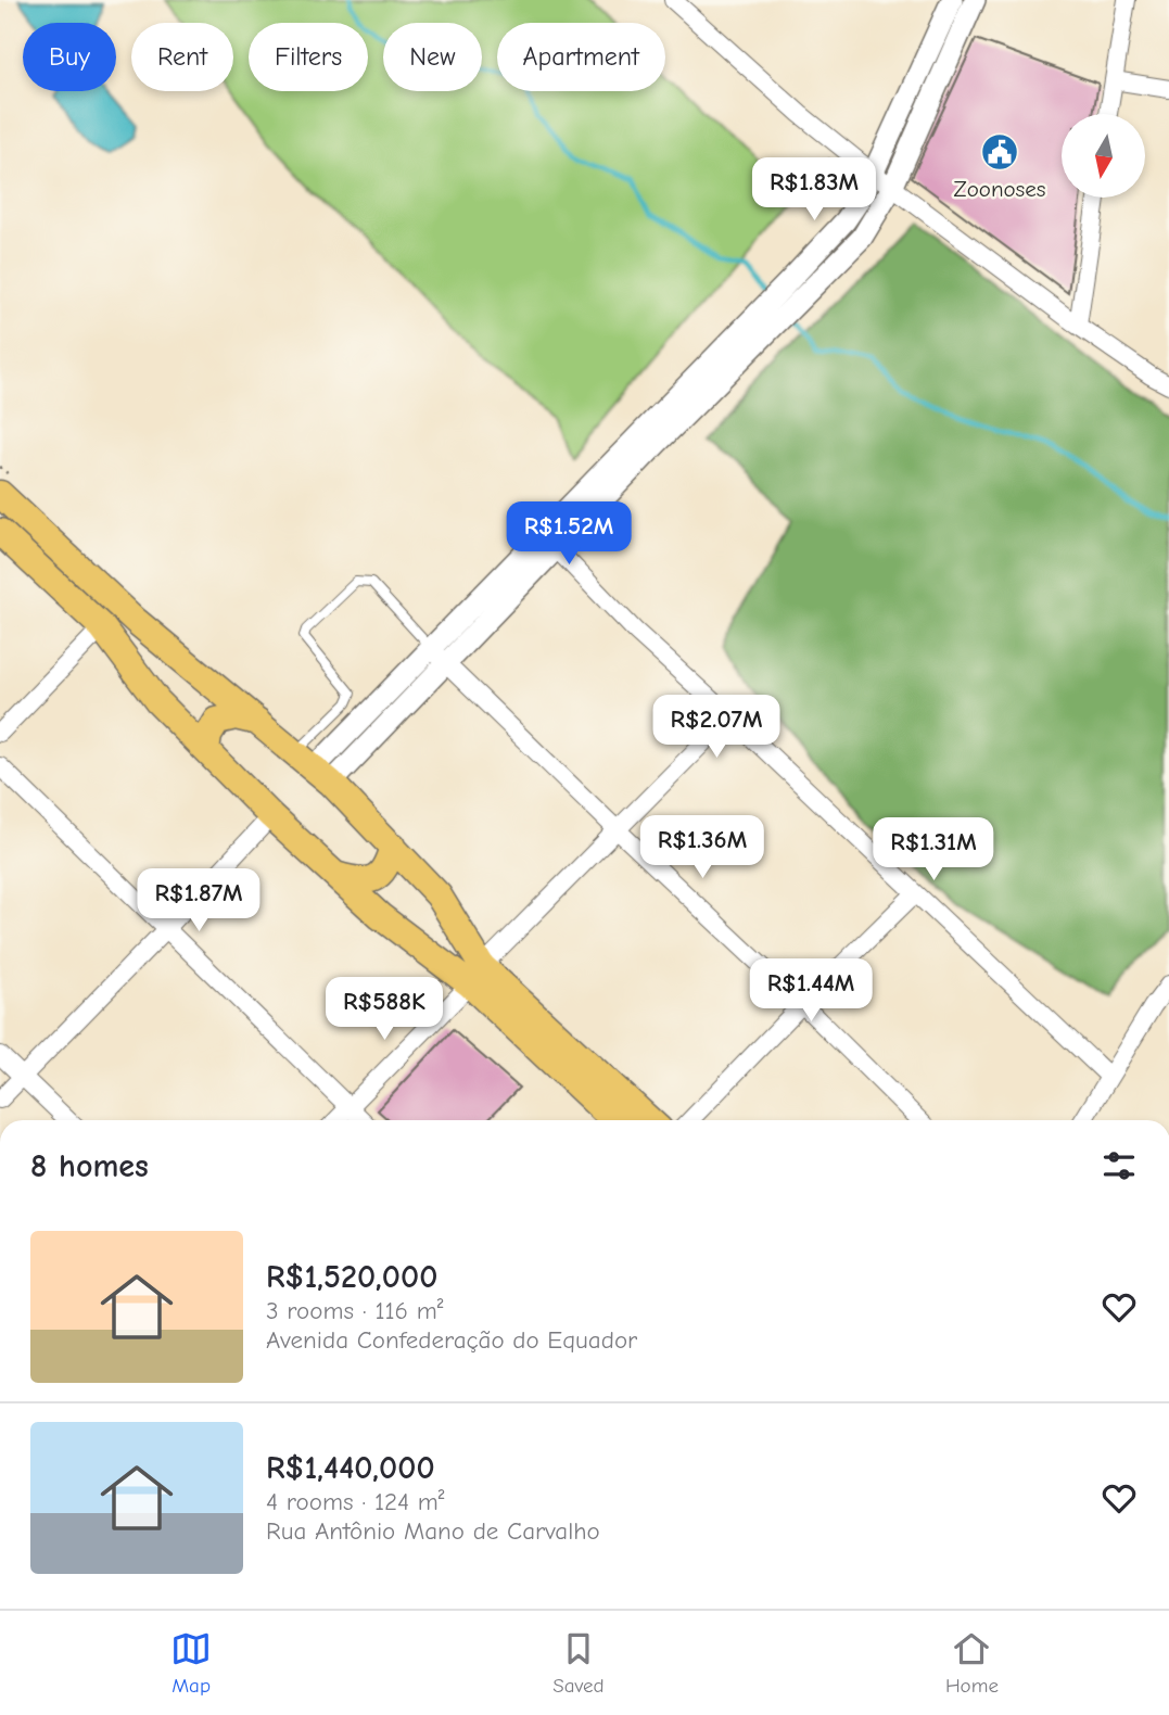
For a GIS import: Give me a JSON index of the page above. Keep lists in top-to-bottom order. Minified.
{"places":{"public building":["Zoonoses"]},"north":"bottom","page":{"chip":["Buy","Rent","Filters","New","Apartment"],"price":["R$1.83M","R$1.52M","R$2.07M","R$1.36M","R$1.31M","R$1.87M","R$1.44M","R$588K"],"heading":"8 homes","list":[{"name":"R$1,520,000","note":"3 rooms · 116 m² · Avenida Confederação do Equador"},{"name":"R$1,440,000","note":"4 rooms · 124 m² · Rua Antônio Mano de Carvalho"}],"tabs":["Map","Saved","Home"]}}
